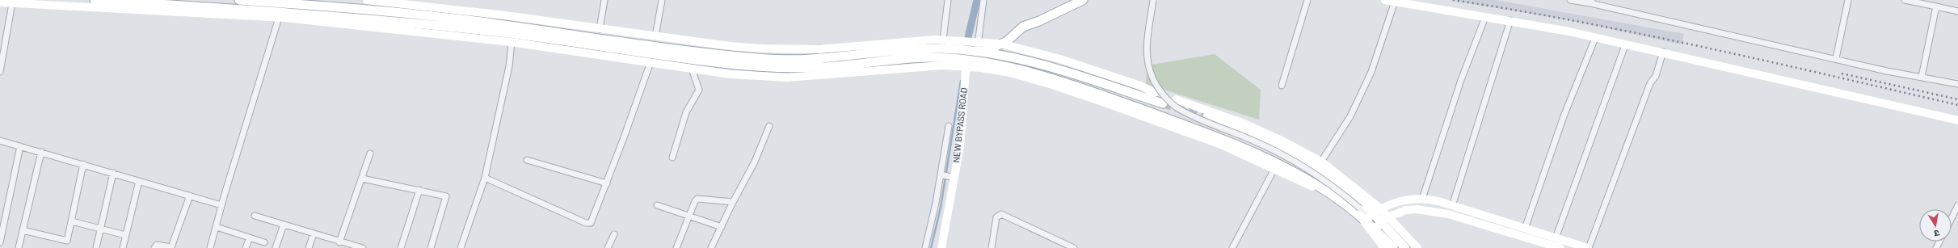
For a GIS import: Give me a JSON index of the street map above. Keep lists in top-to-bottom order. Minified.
{"streets":{"main road":["NEW BYPASS ROAD"]},"north":"bottom"}
